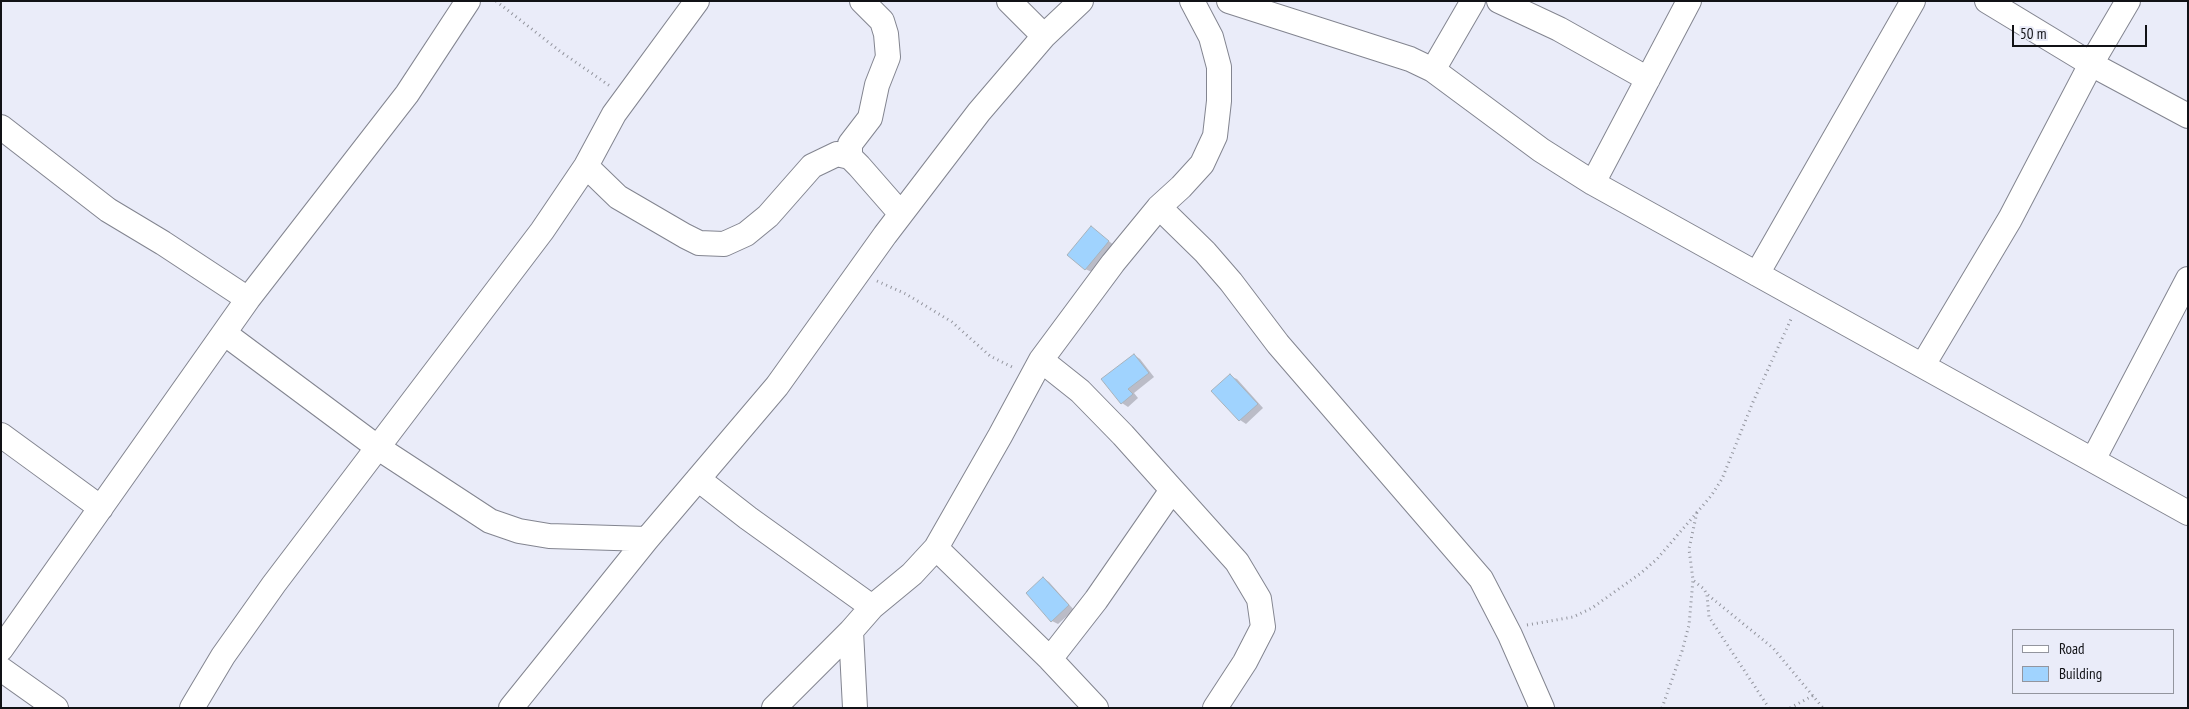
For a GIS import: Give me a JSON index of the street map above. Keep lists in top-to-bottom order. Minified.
{"legend":["Road","Building"],"scale_bar":"50 m"}
